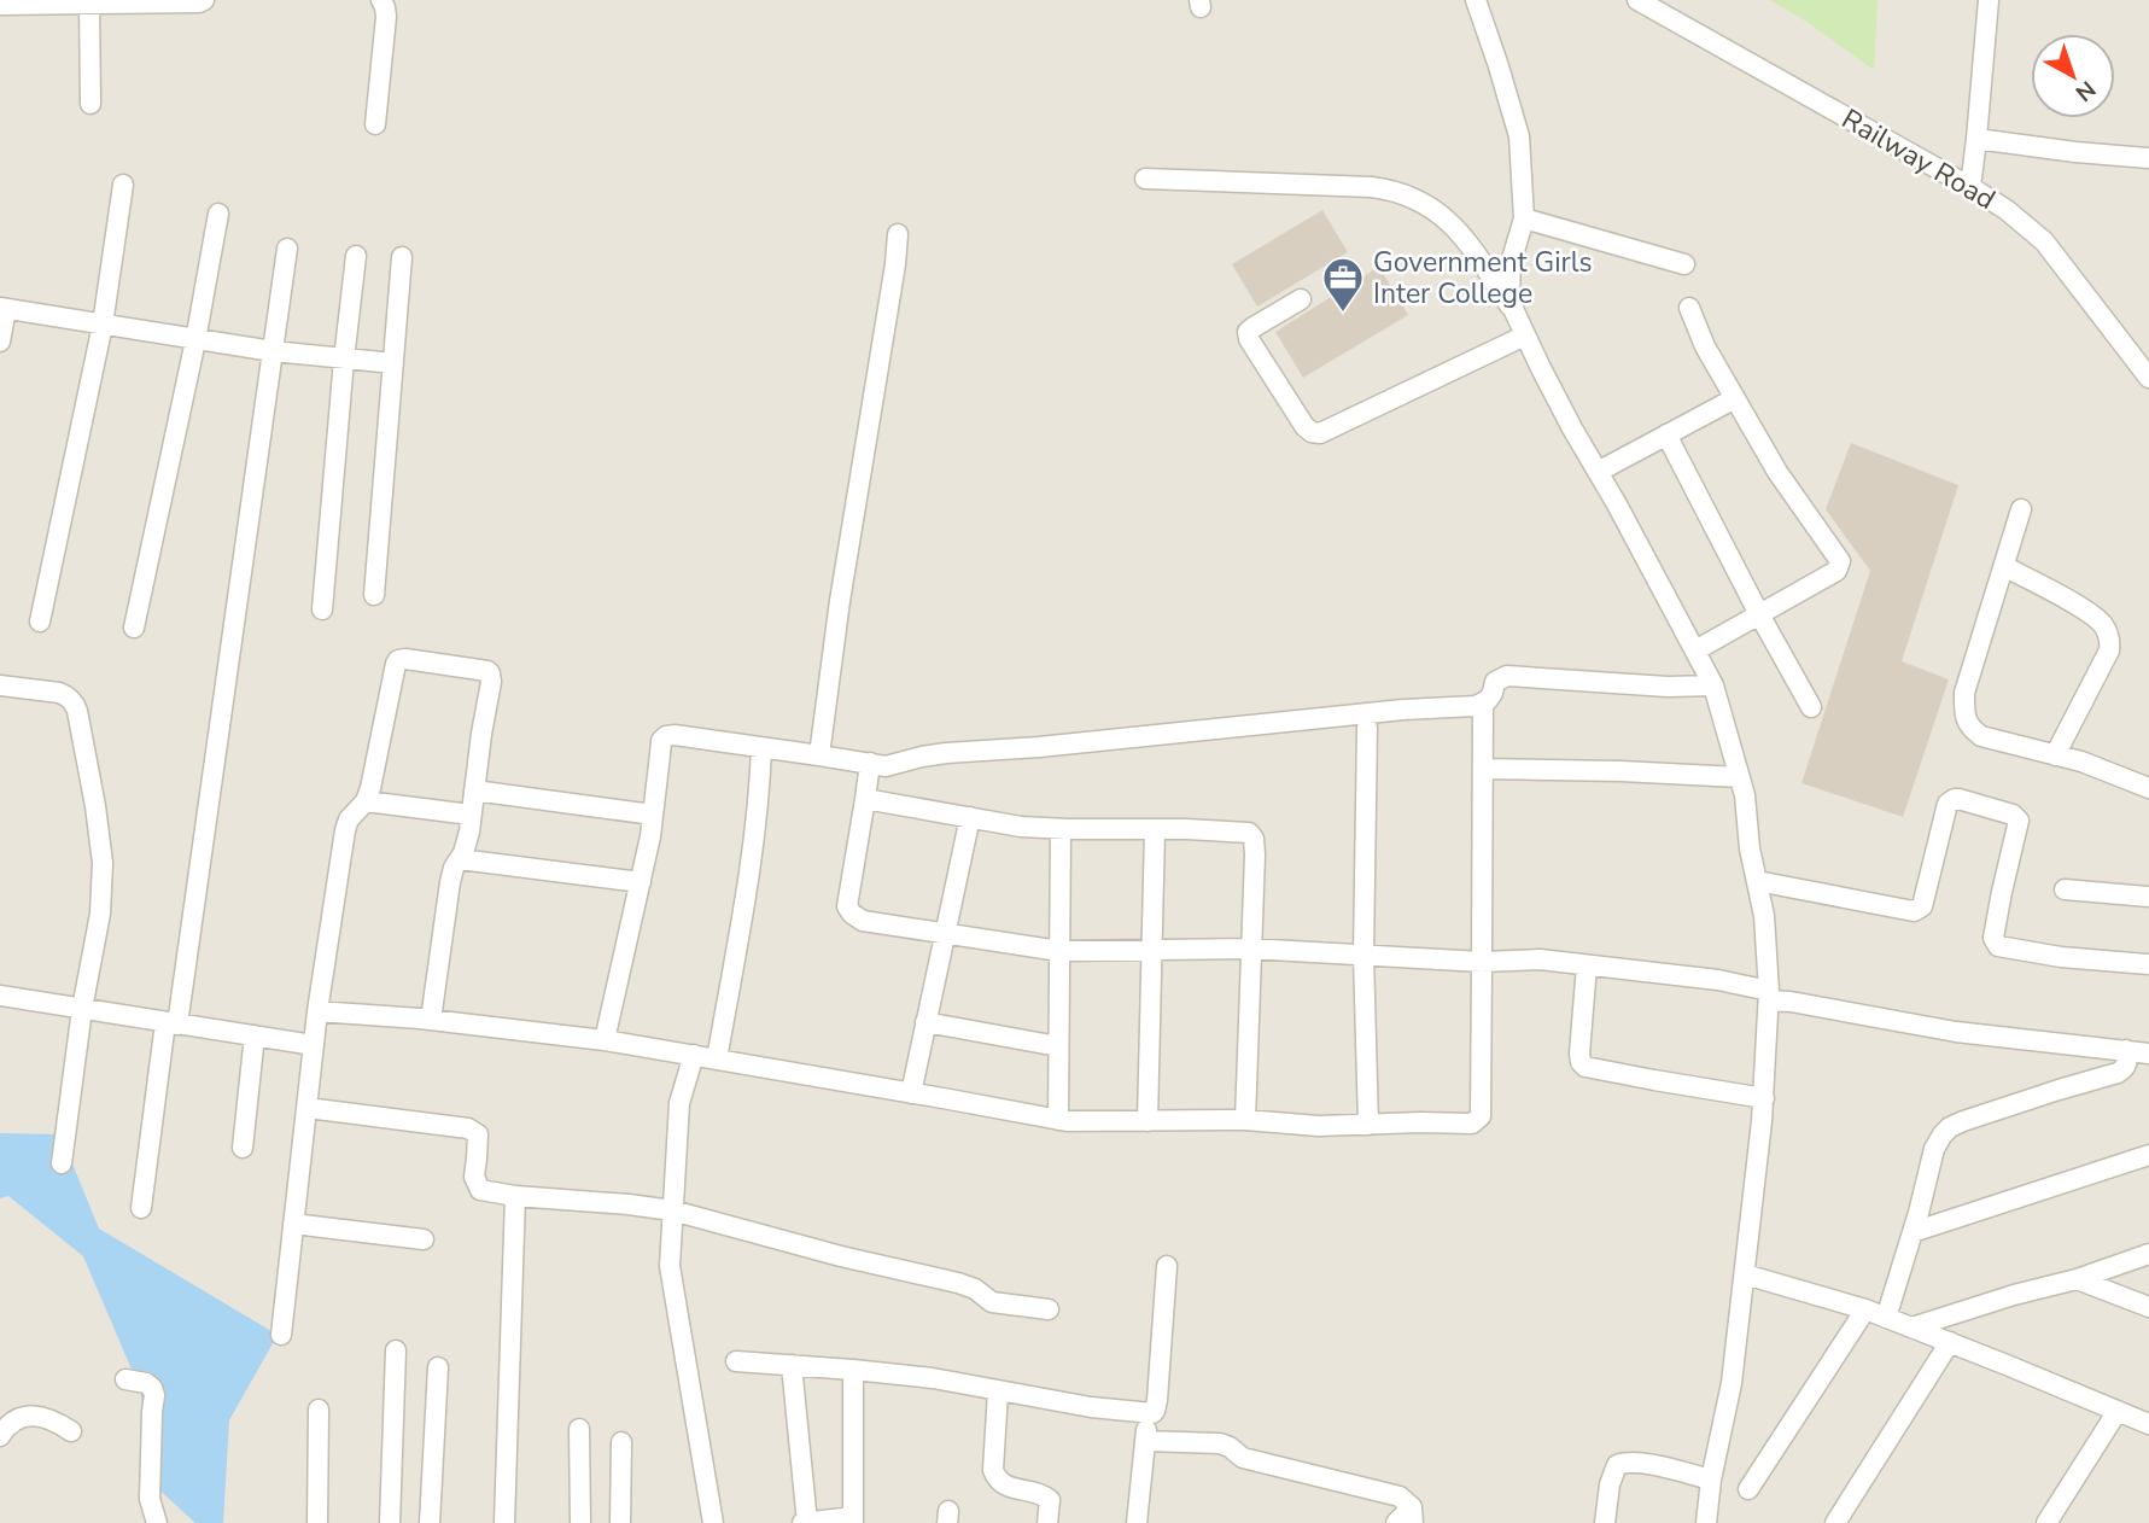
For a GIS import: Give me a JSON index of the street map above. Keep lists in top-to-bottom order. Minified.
{"streets":{"street":["Railway Road"]},"places":{"office":["Government Girls Inter College"]},"north":"bottom right"}
